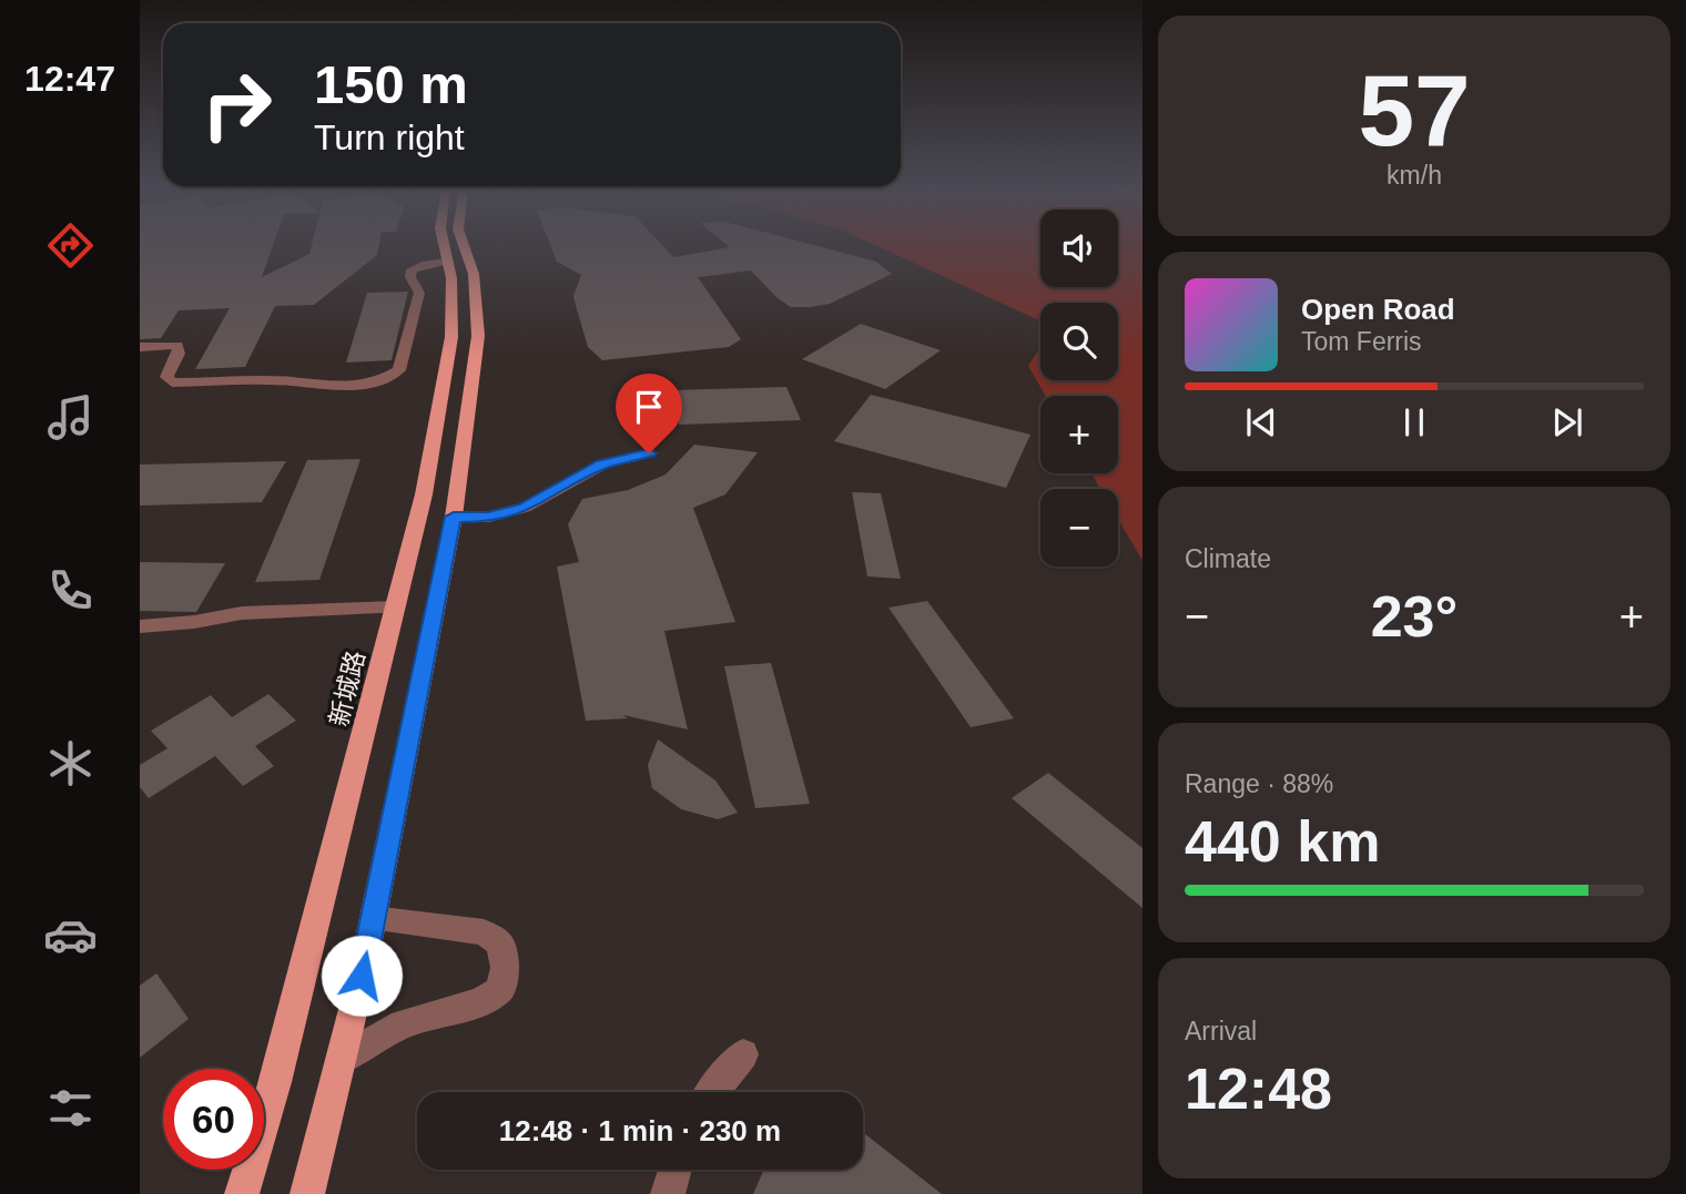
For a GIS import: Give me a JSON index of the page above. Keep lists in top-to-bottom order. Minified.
{"streets":{"main road":["新城路"]},"page":{"tabs":"12:47","tile":[["57","km/h"],"Climate",["Range · 88%","440 km"],["Arrival","12:48"]],"turn":["150 m","Turn right"],"map_buttons":["+","−"],"song":["Open Road","Tom Ferris"],"heat":["−","23°","+"],"limit":"60","trip":"12:48 · 1 min · 230 m"}}
